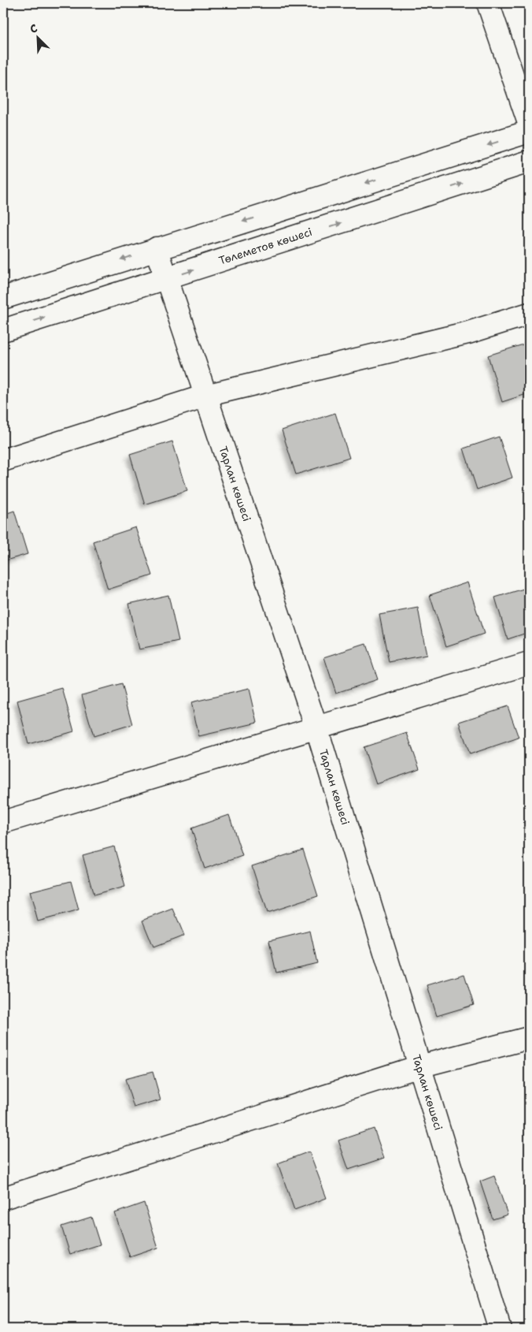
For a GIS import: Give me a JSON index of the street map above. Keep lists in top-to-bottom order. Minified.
{"streets":{"street":["Төлеметов көшесі","Тарлан көшесі"]},"crossings":[["Төлеметов көшесі","Тарлан көшесі"]],"north":"top left"}
